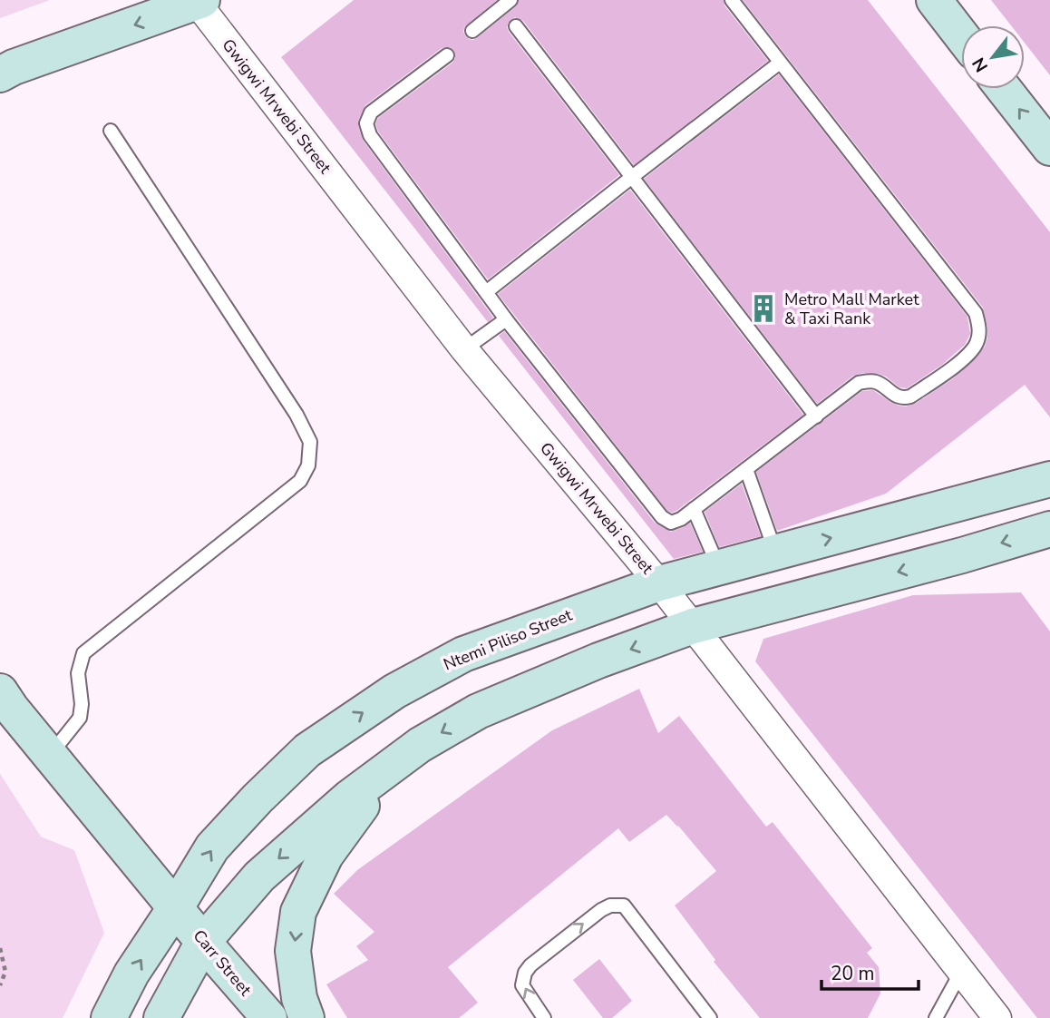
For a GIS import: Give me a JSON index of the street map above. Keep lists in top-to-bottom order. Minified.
{"streets":{"street":["Gwigwi Mrwebi Street","Ntemi Piliso Street","Carr Street"]},"crossings":[["Gwigwi Mrwebi Street","Ntemi Piliso Street"],["Ntemi Piliso Street","Carr Street"]],"places":{"building":["Metro Mall Market & Taxi Rank"]},"scale_bar":"20 m","north":"bottom left"}
